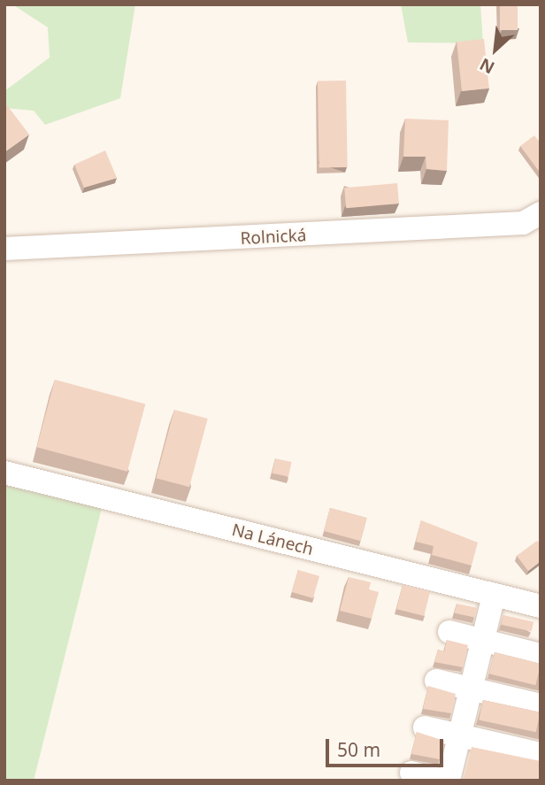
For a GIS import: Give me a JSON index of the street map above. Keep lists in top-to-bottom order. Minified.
{"streets":{"street":["Rolnická","Na Lánech"]},"scale_bar":"50 m","north":"bottom left"}
